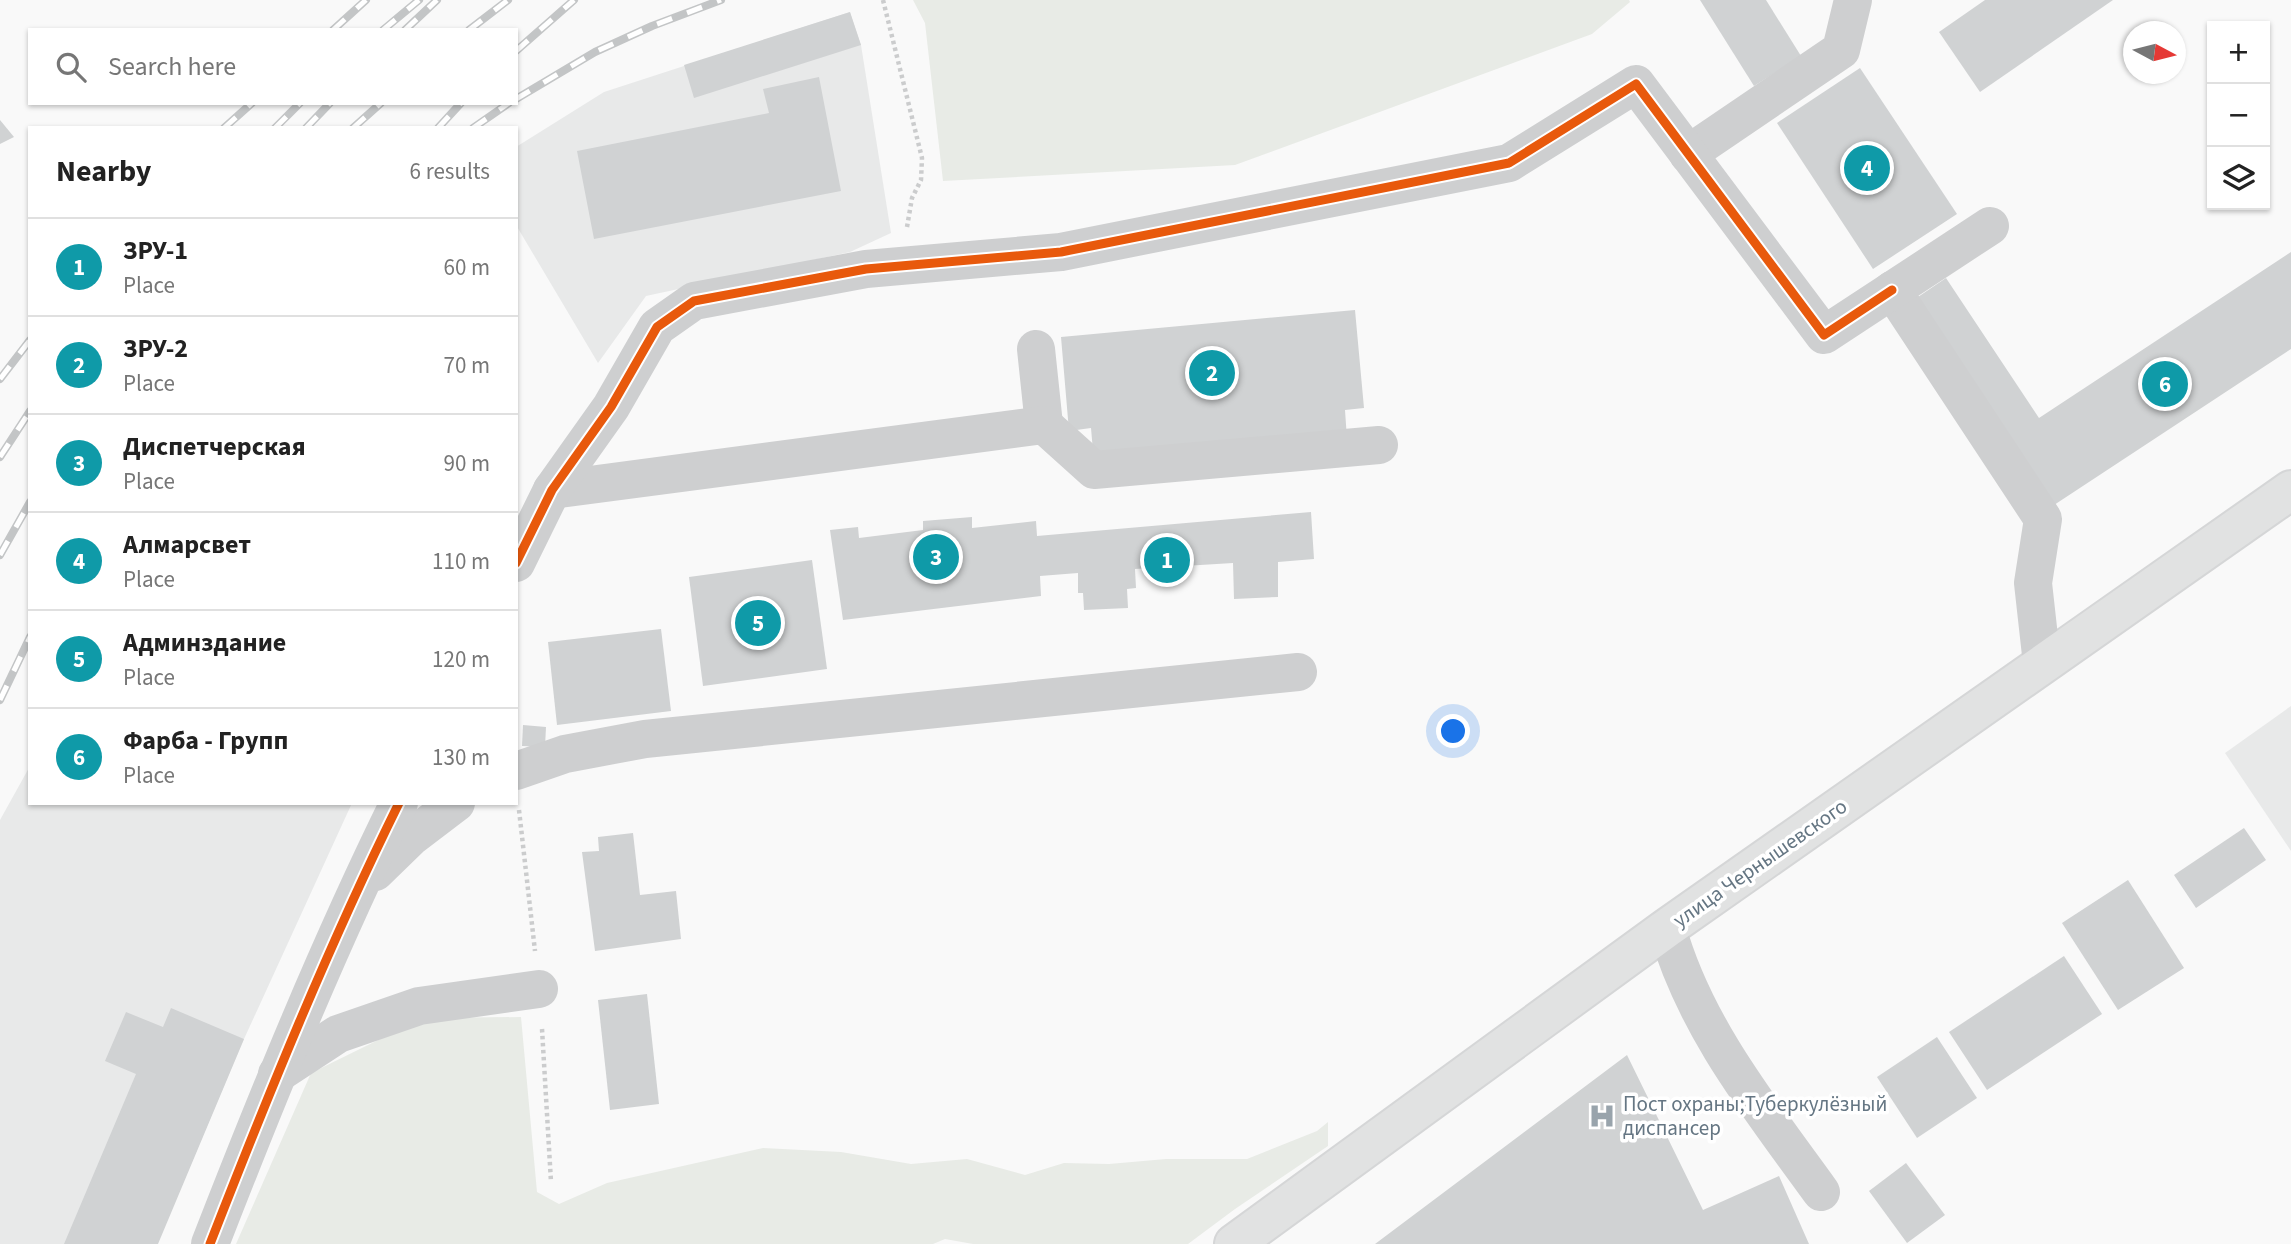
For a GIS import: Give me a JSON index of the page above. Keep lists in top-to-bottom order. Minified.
{"streets":{"main road":["улица Чернышевского"]},"places":{"hospital":["Пост охраны;Туберкулёзный диспансер"]},"north":"right","page":{"map_buttons":["+","−"],"search":"Search here","heading":["Nearby","6 results"],"pins":["4","2","6","3","1","5"],"list":[{"mark":"1","name":"ЗРУ-1","note":"Place","value":"60 m"},{"mark":"2","name":"ЗРУ-2","note":"Place","value":"70 m"},{"mark":"3","name":"Диспетчерская","note":"Place","value":"90 m"},{"mark":"4","name":"Алмарсвет","note":"Place","value":"110 m"},{"mark":"5","name":"Админздание","note":"Place","value":"120 m"},{"mark":"6","name":"Фарба - Групп","note":"Place","value":"130 m"}]}}
